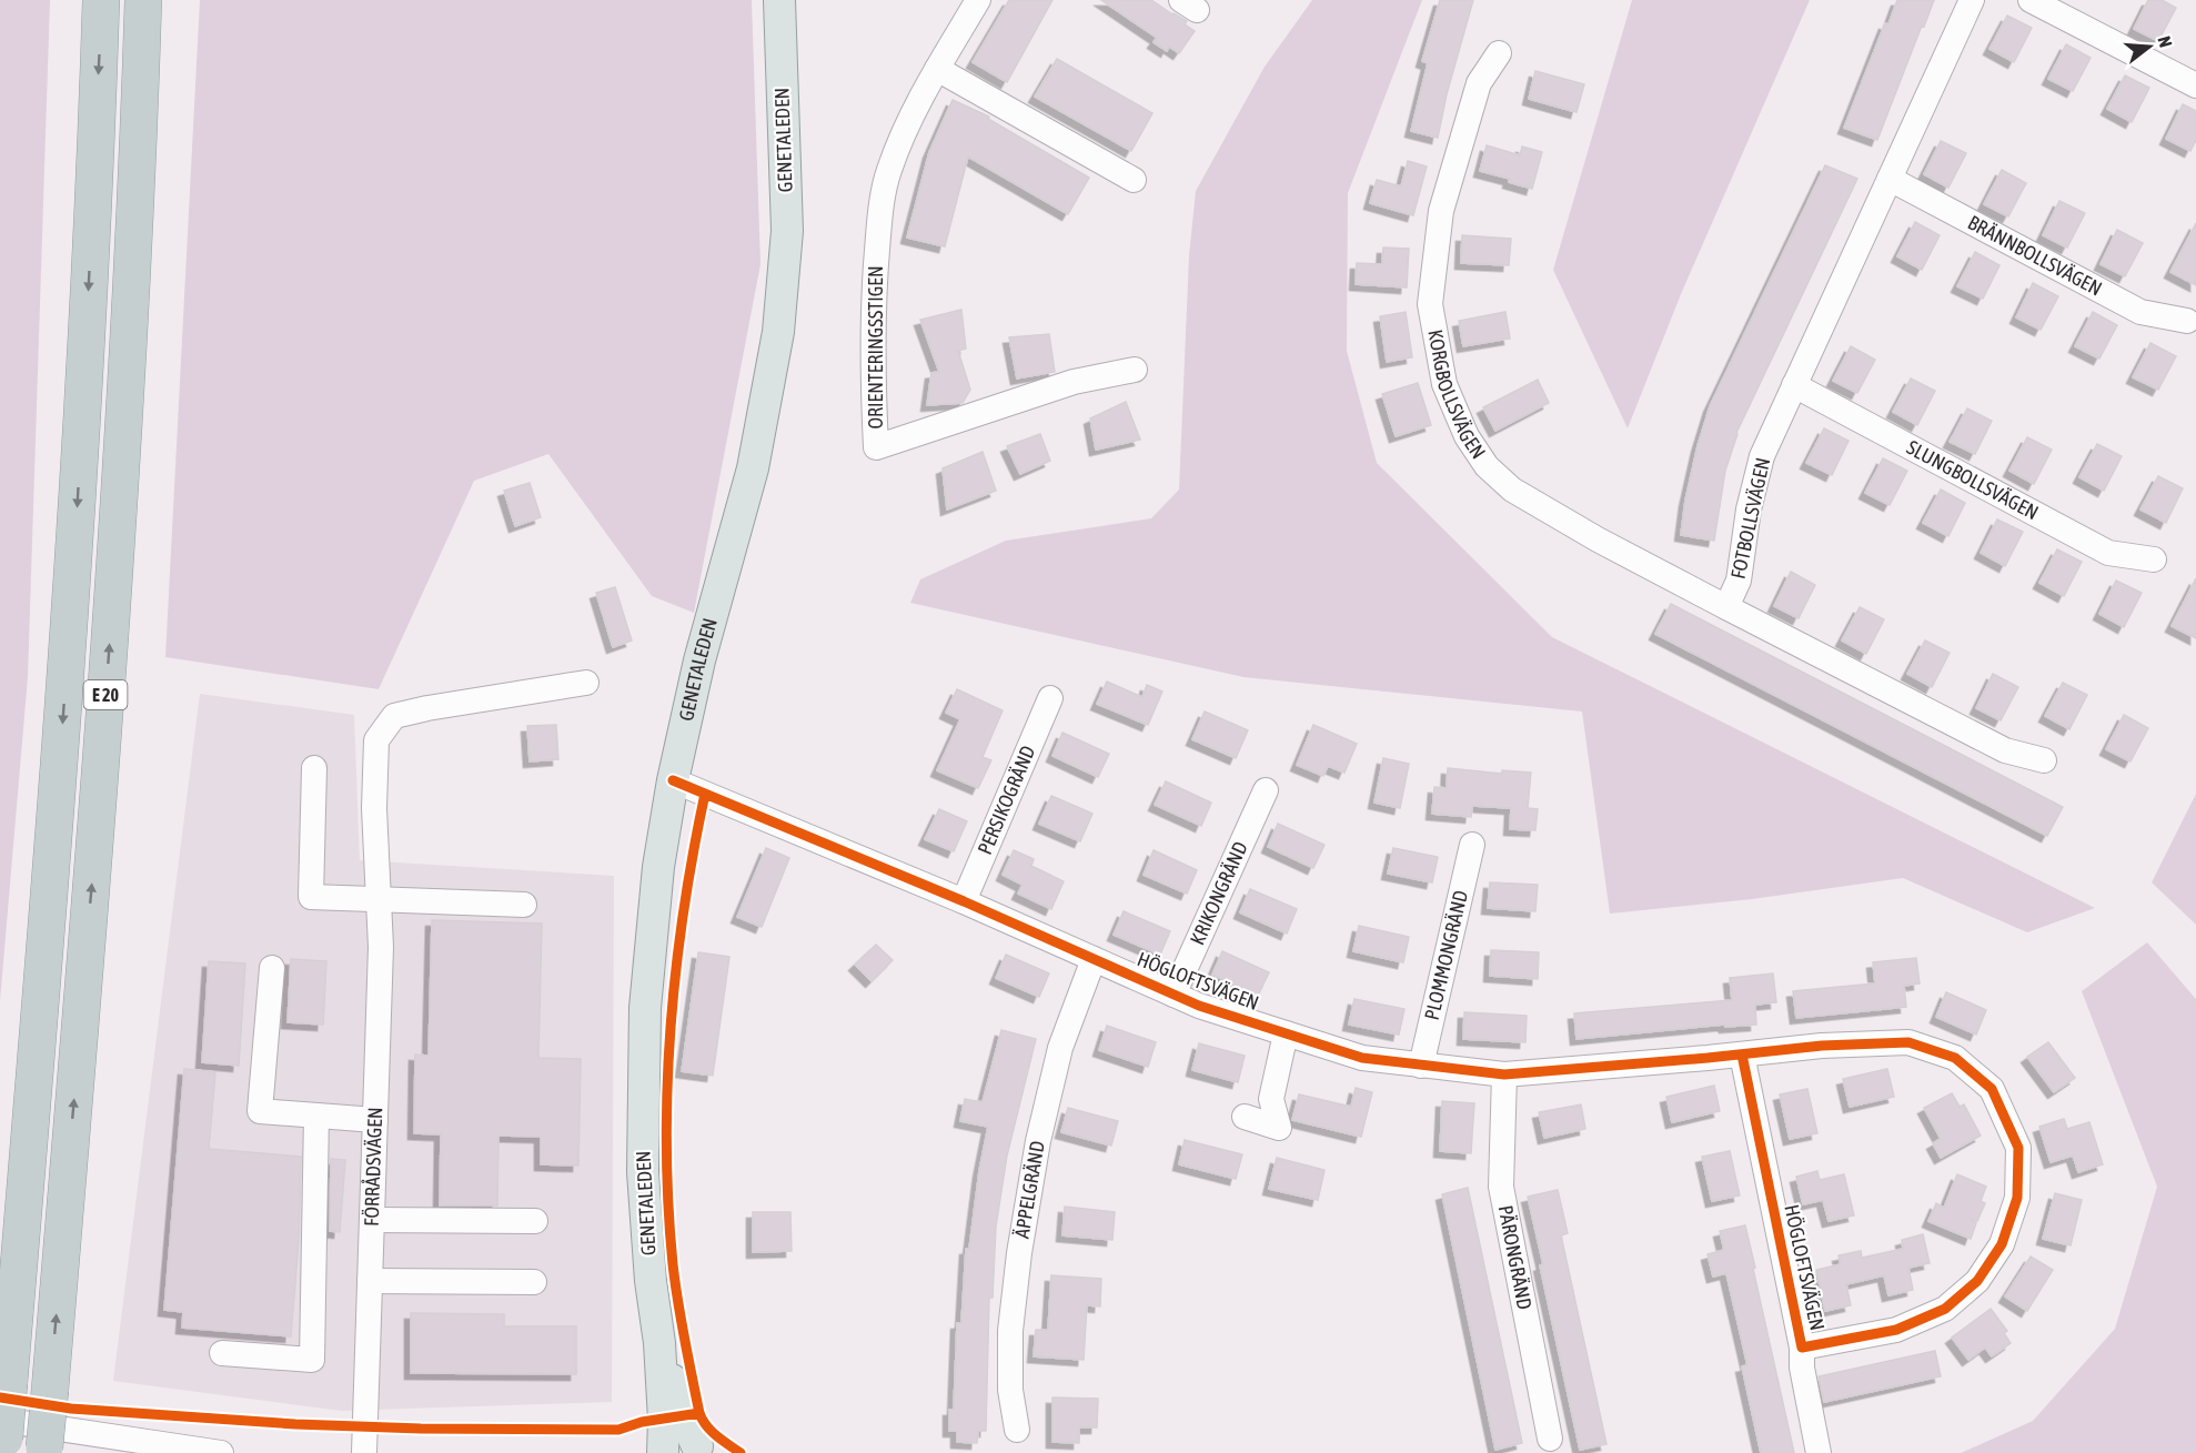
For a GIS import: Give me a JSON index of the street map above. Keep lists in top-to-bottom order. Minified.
{"streets":{"highway":["E 20"],"main road":["GENETALEDEN"],"street":["BRÄNNBOLLSVÄGEN","ORIENTERINGSSTIGEN","KORGBOLLSVÄGEN","SLUNGBOLLSVÄGEN","FOTBOLLSVÄGEN","PERSIKOGRÄND","KRIKONGRÄND","PLOMMONGRÄND","HÖGLOFTSVÄGEN","FÖRRÅDSVÄGEN","ÄPPELGRÄND","PÄRONGRÄND"]},"crossings":[["GENETALEDEN","HÖGLOFTSVÄGEN"],["BRÄNNBOLLSVÄGEN","FOTBOLLSVÄGEN"],["KORGBOLLSVÄGEN","FOTBOLLSVÄGEN"],["SLUNGBOLLSVÄGEN","FOTBOLLSVÄGEN"],["PERSIKOGRÄND","HÖGLOFTSVÄGEN"],["KRIKONGRÄND","HÖGLOFTSVÄGEN"],["PLOMMONGRÄND","HÖGLOFTSVÄGEN"],["HÖGLOFTSVÄGEN","ÄPPELGRÄND"],["HÖGLOFTSVÄGEN","PÄRONGRÄND"]],"north":"right"}
